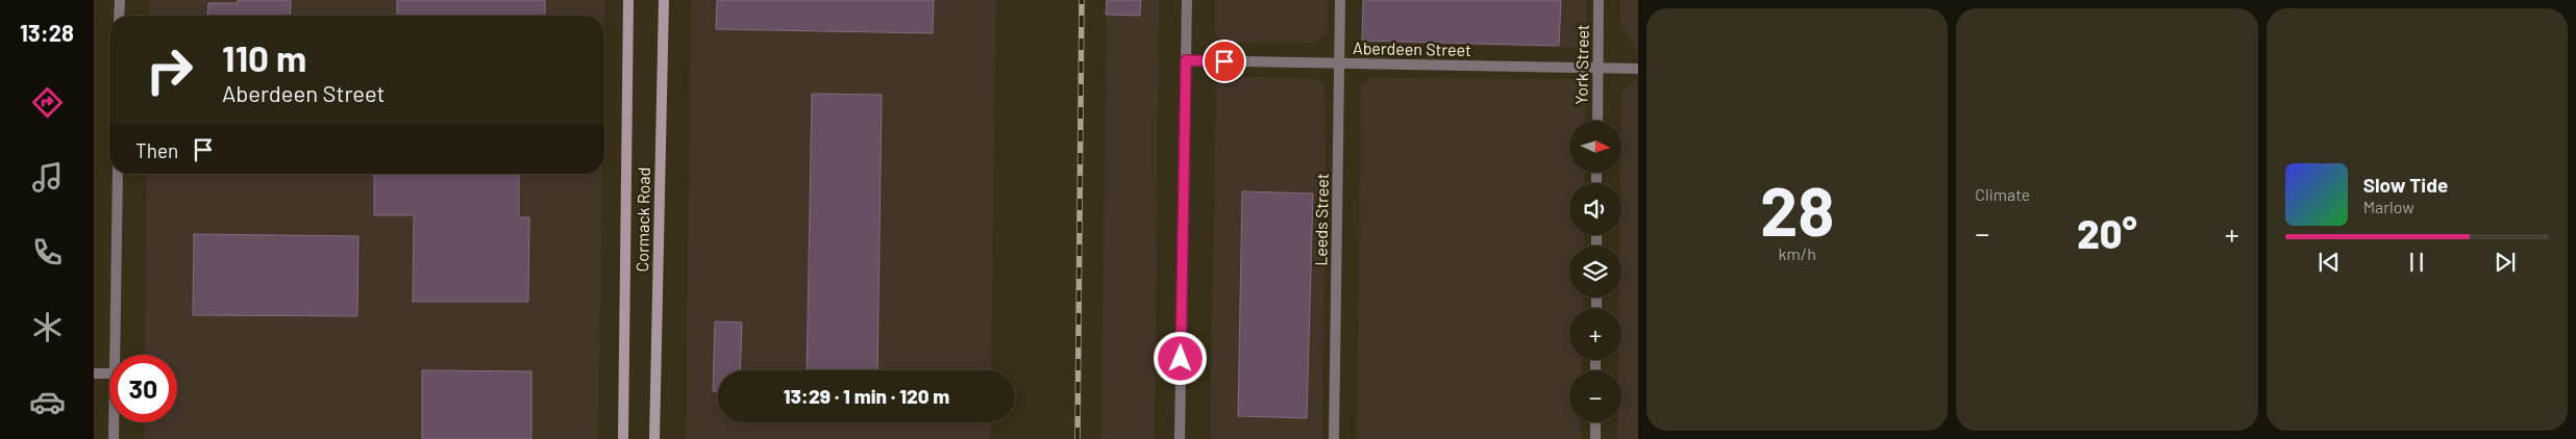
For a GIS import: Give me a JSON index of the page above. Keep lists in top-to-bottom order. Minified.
{"streets":{"street":["Aberdeen Street","York Street","Cormack Road","Leeds Street"]},"crossings":[["Aberdeen Street","York Street"],["Aberdeen Street","Leeds Street"]],"north":"right","page":{"tabs":"13:28","tile":[["28","km/h"],"Climate"],"turn":["110 m","Aberdeen Street"],"map_buttons":["+","−"],"then":"Then","song":["Slow Tide","Marlow"],"heat":["−","20°","+"],"limit":"30","trip":"13:29 · 1 min · 120 m"}}
